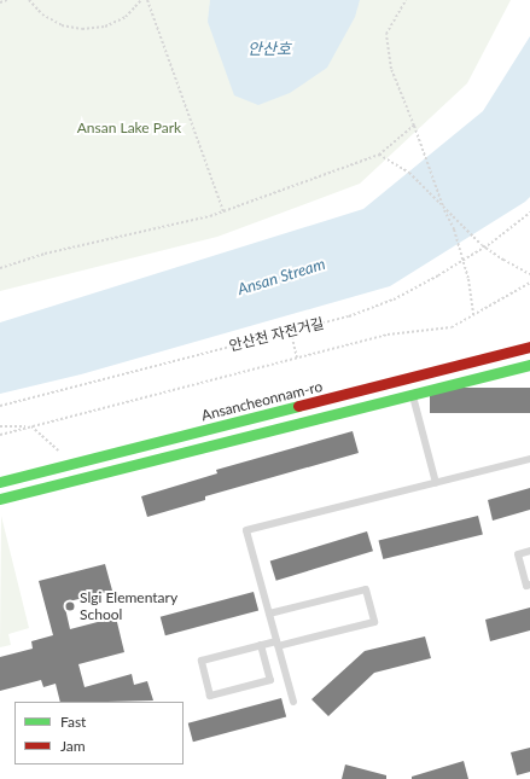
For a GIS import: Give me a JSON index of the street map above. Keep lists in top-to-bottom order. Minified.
{"streets":{"street":["Ansancheonnam-ro"],"path":["안산천 자전거길"]},"water":["안산호","Ansan Stream"],"parks":["Ansan Lake Park"],"places":["Slgi Elementary School"],"legend":["Fast","Jam"]}
